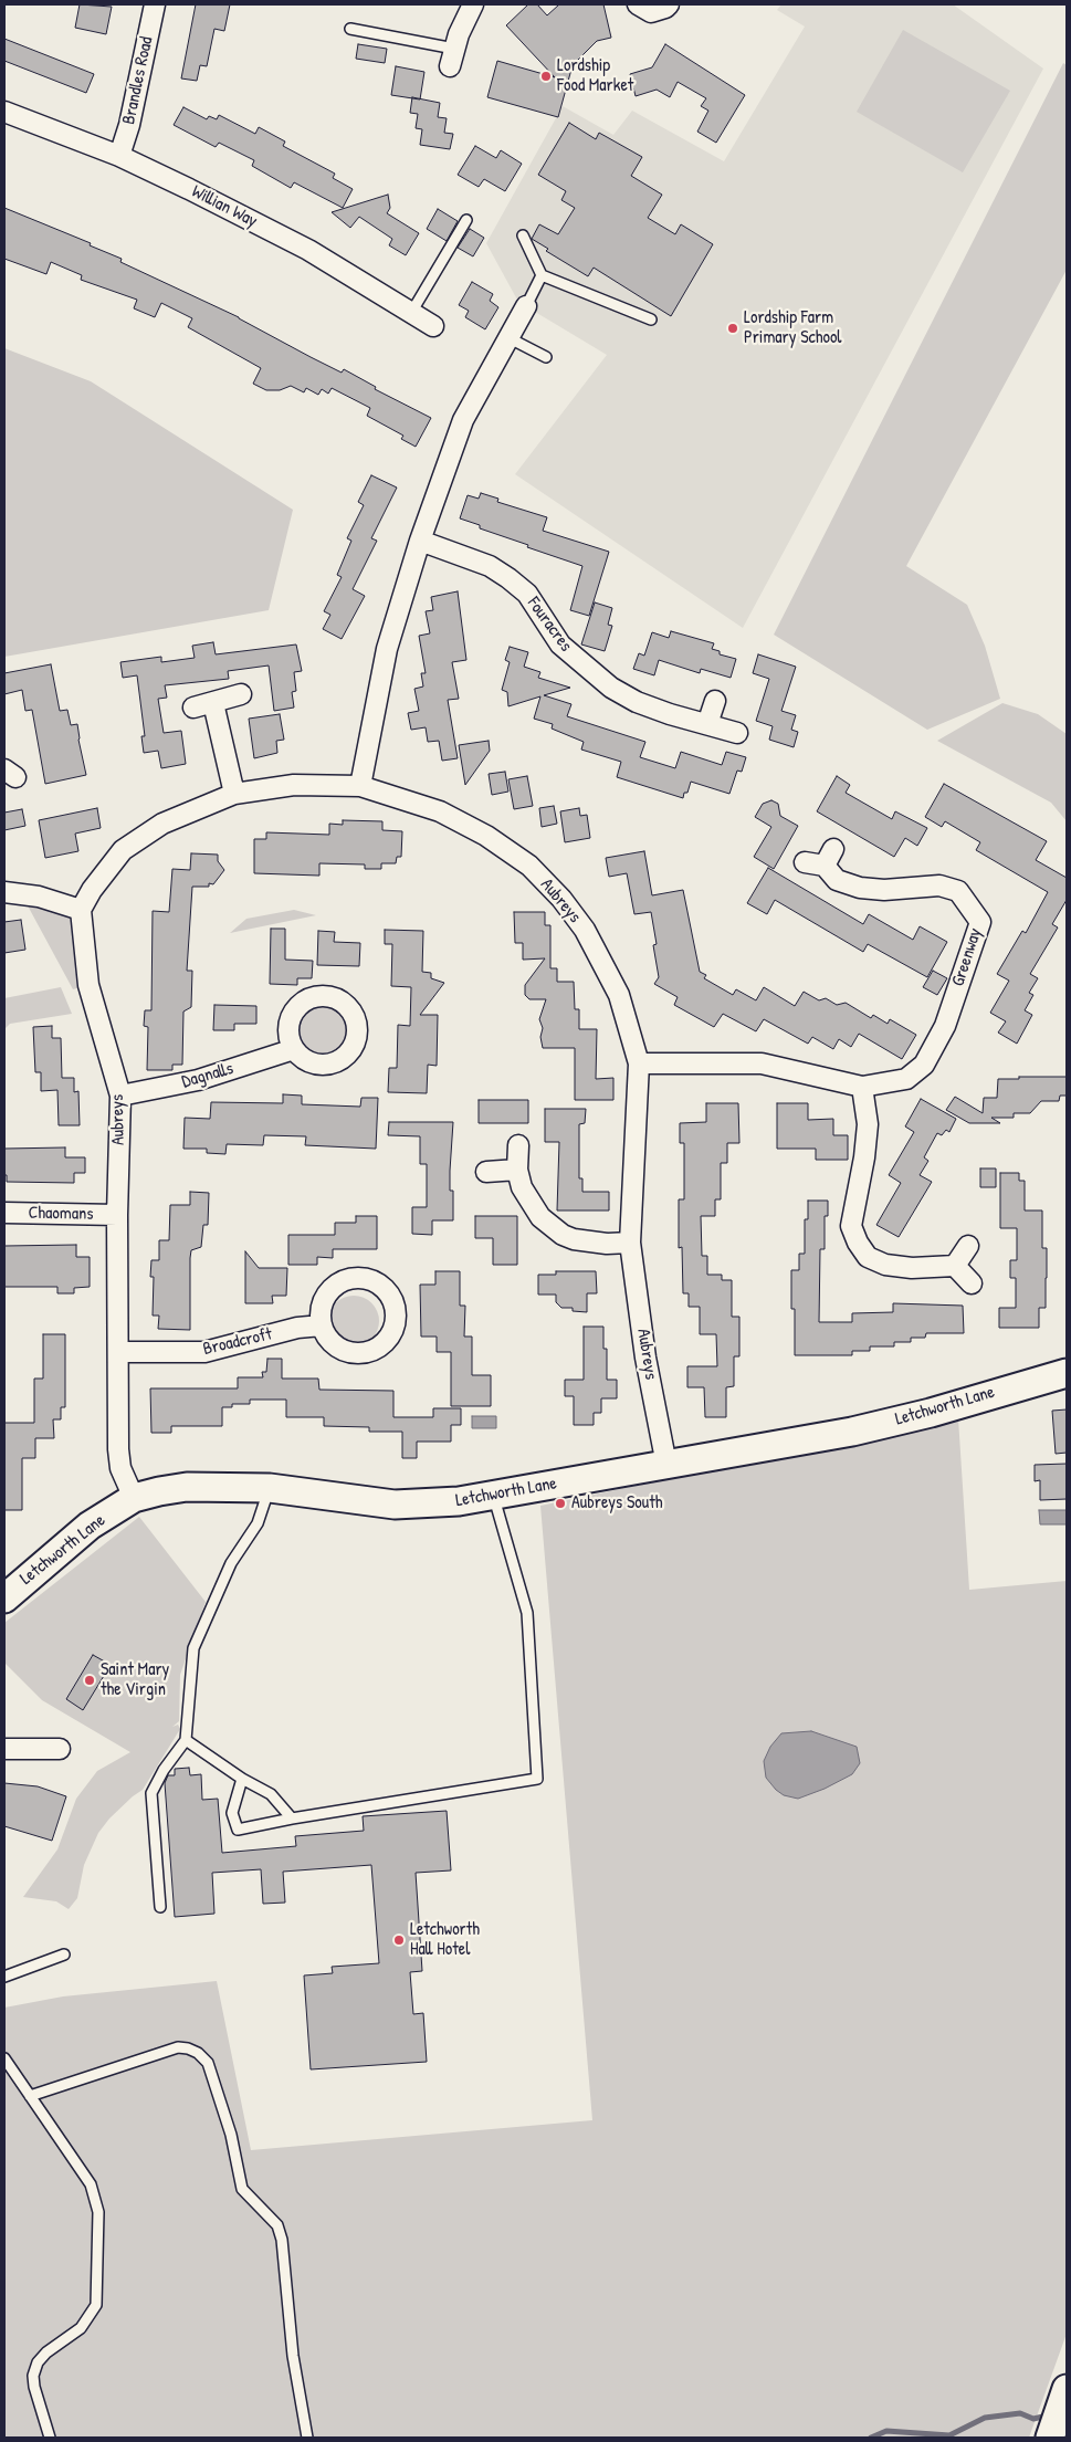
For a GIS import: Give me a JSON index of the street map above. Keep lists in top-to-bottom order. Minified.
{"streets":{"street":["Brandles Road","Willian Way","Fouracres","Aubreys","Greenway","Dagnalls","Chaomans","Broadcroft","Letchworth Lane"]},"crossings":[["Brandles Road","Willian Way"],["Aubreys","Greenway"],["Aubreys","Dagnalls"],["Aubreys","Chaomans"],["Aubreys","Broadcroft"],["Aubreys","Letchworth Lane"]],"places":["Lordship Food Market","Lordship Farm Primary School","Aubreys South","Saint Mary the Virgin","Letchworth Hall Hotel"]}
